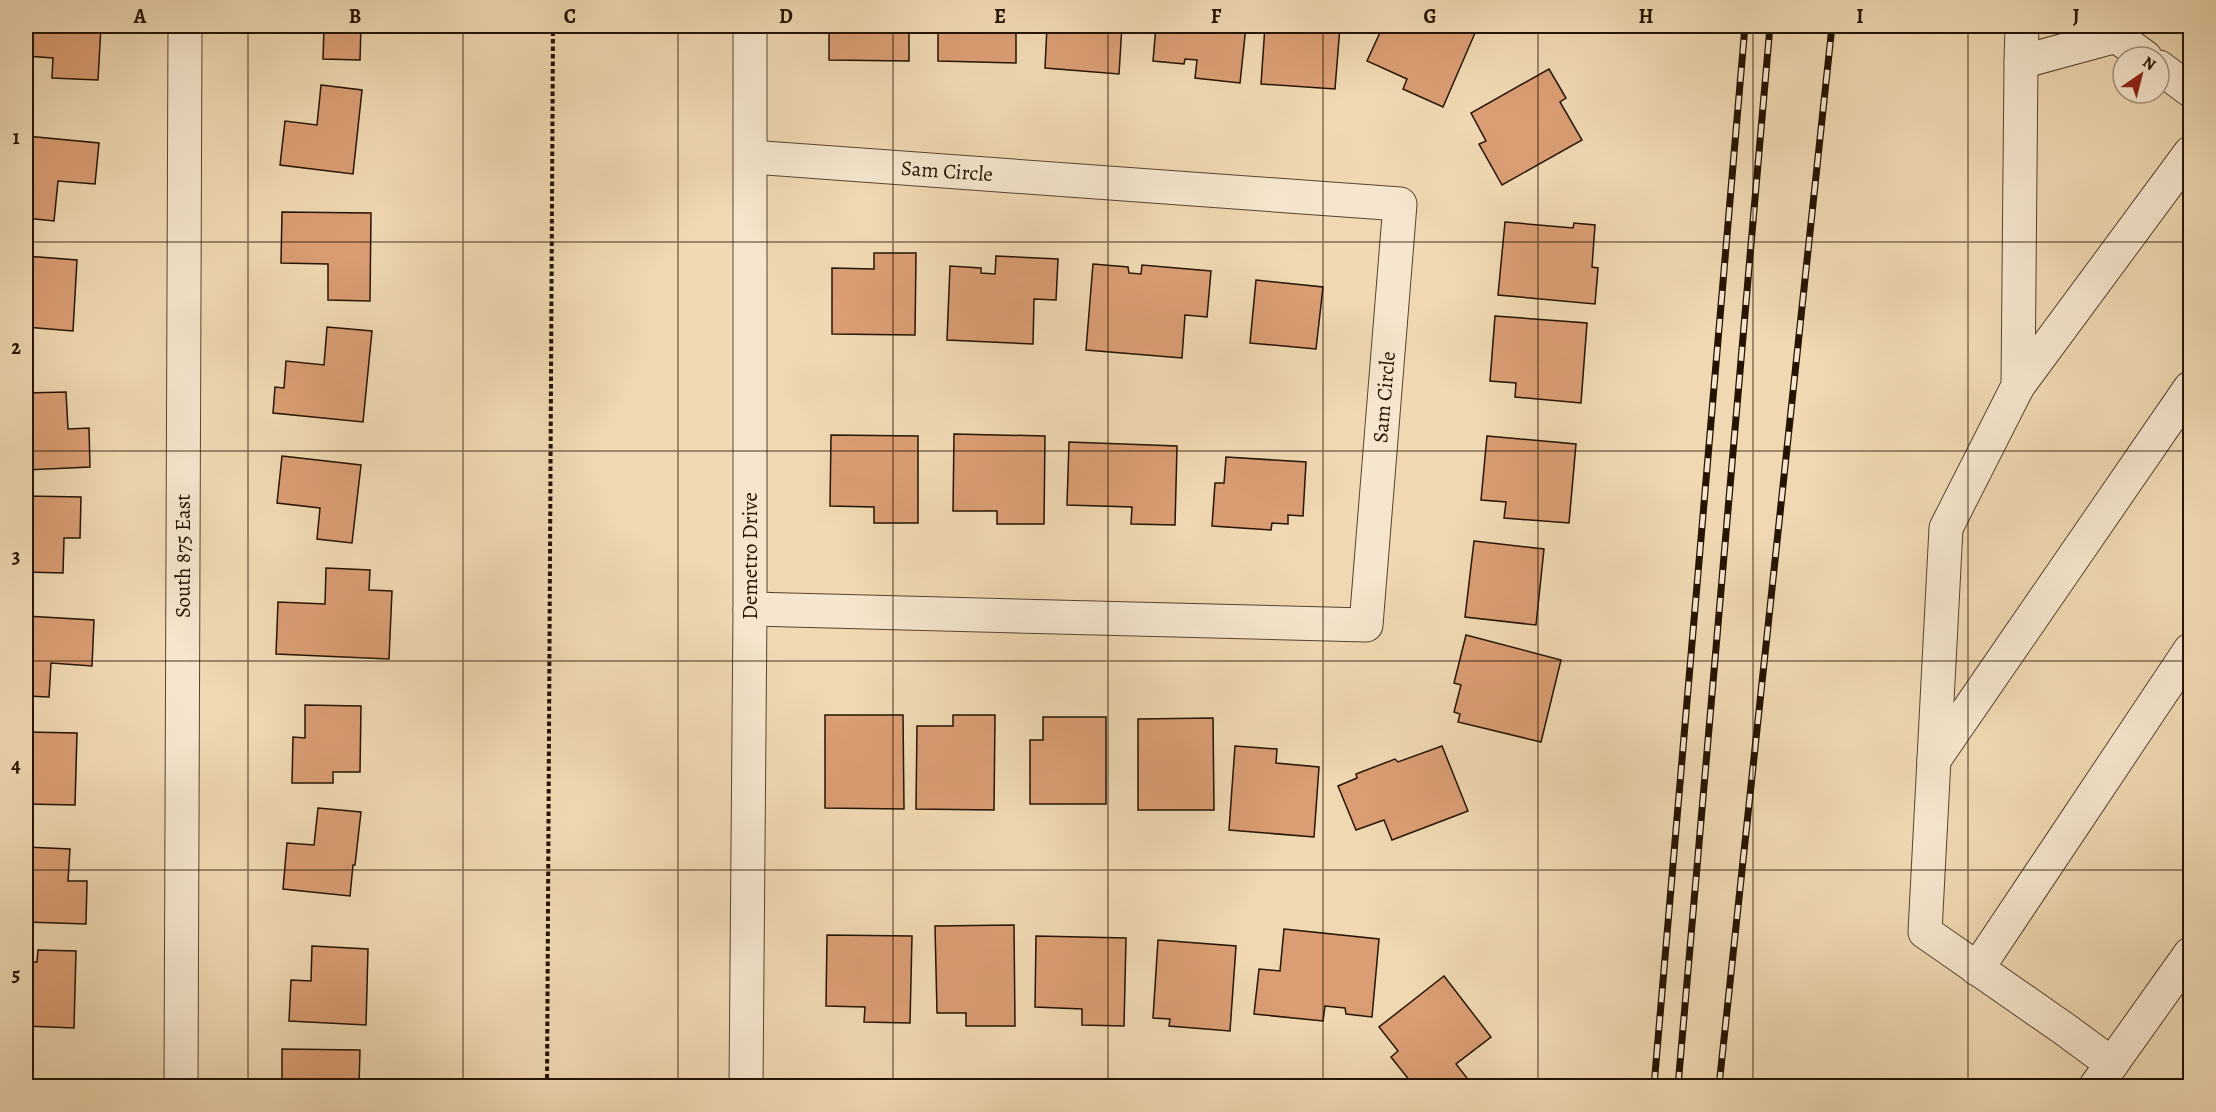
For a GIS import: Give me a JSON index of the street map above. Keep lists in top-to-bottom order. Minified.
{"streets":{"street":["Sam Circle","South 875 East","Demetro Drive"]},"crossings":[["Sam Circle","Demetro Drive"]],"north":"top right","grid":{"columns":["A","B","C","D","E","F","G","H","I","J"],"rows":["1","2","3","4","5"]}}
